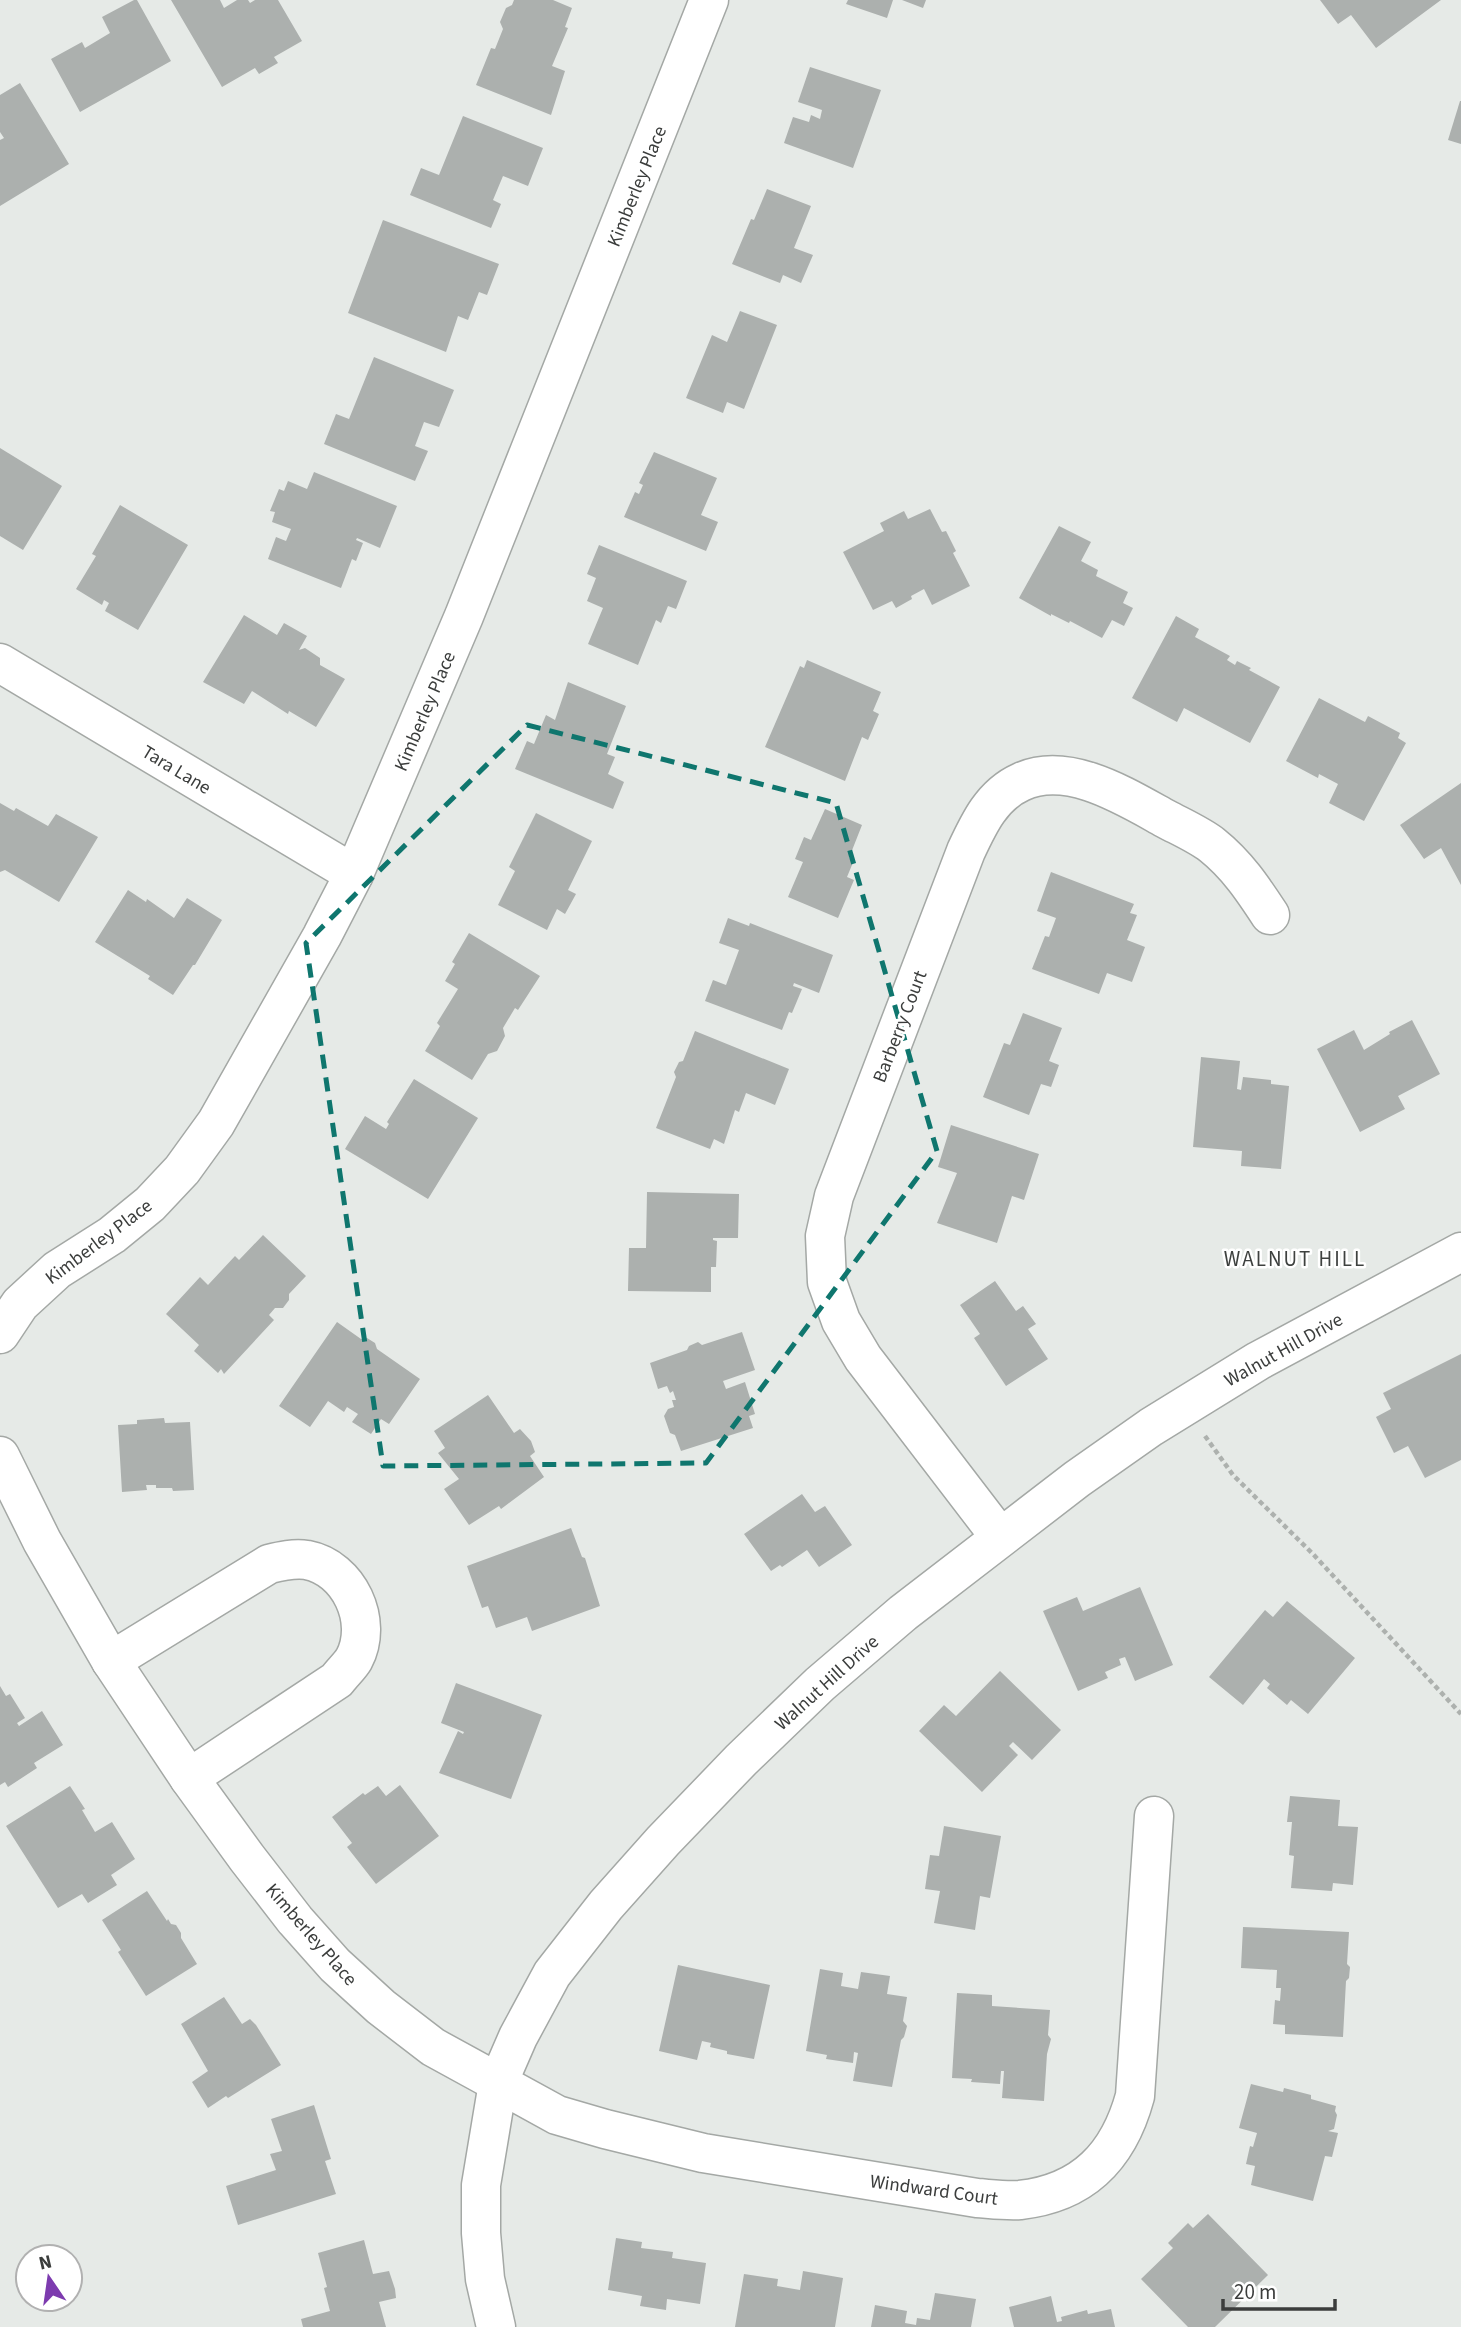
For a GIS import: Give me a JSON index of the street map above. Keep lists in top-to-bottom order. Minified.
{"streets":{"street":["Kimberley Place","Tara Lane","Barberry Court","Walnut Hill Drive","Windward Court"]},"crossings":[["Kimberley Place","Tara Lane"],["Kimberley Place","Walnut Hill Drive"],["Kimberley Place","Windward Court"],["Barberry Court","Walnut Hill Drive"],["Walnut Hill Drive","Windward Court"]],"districts":["WALNUT HILL"],"scale_bar":"20 m","north":"top"}
